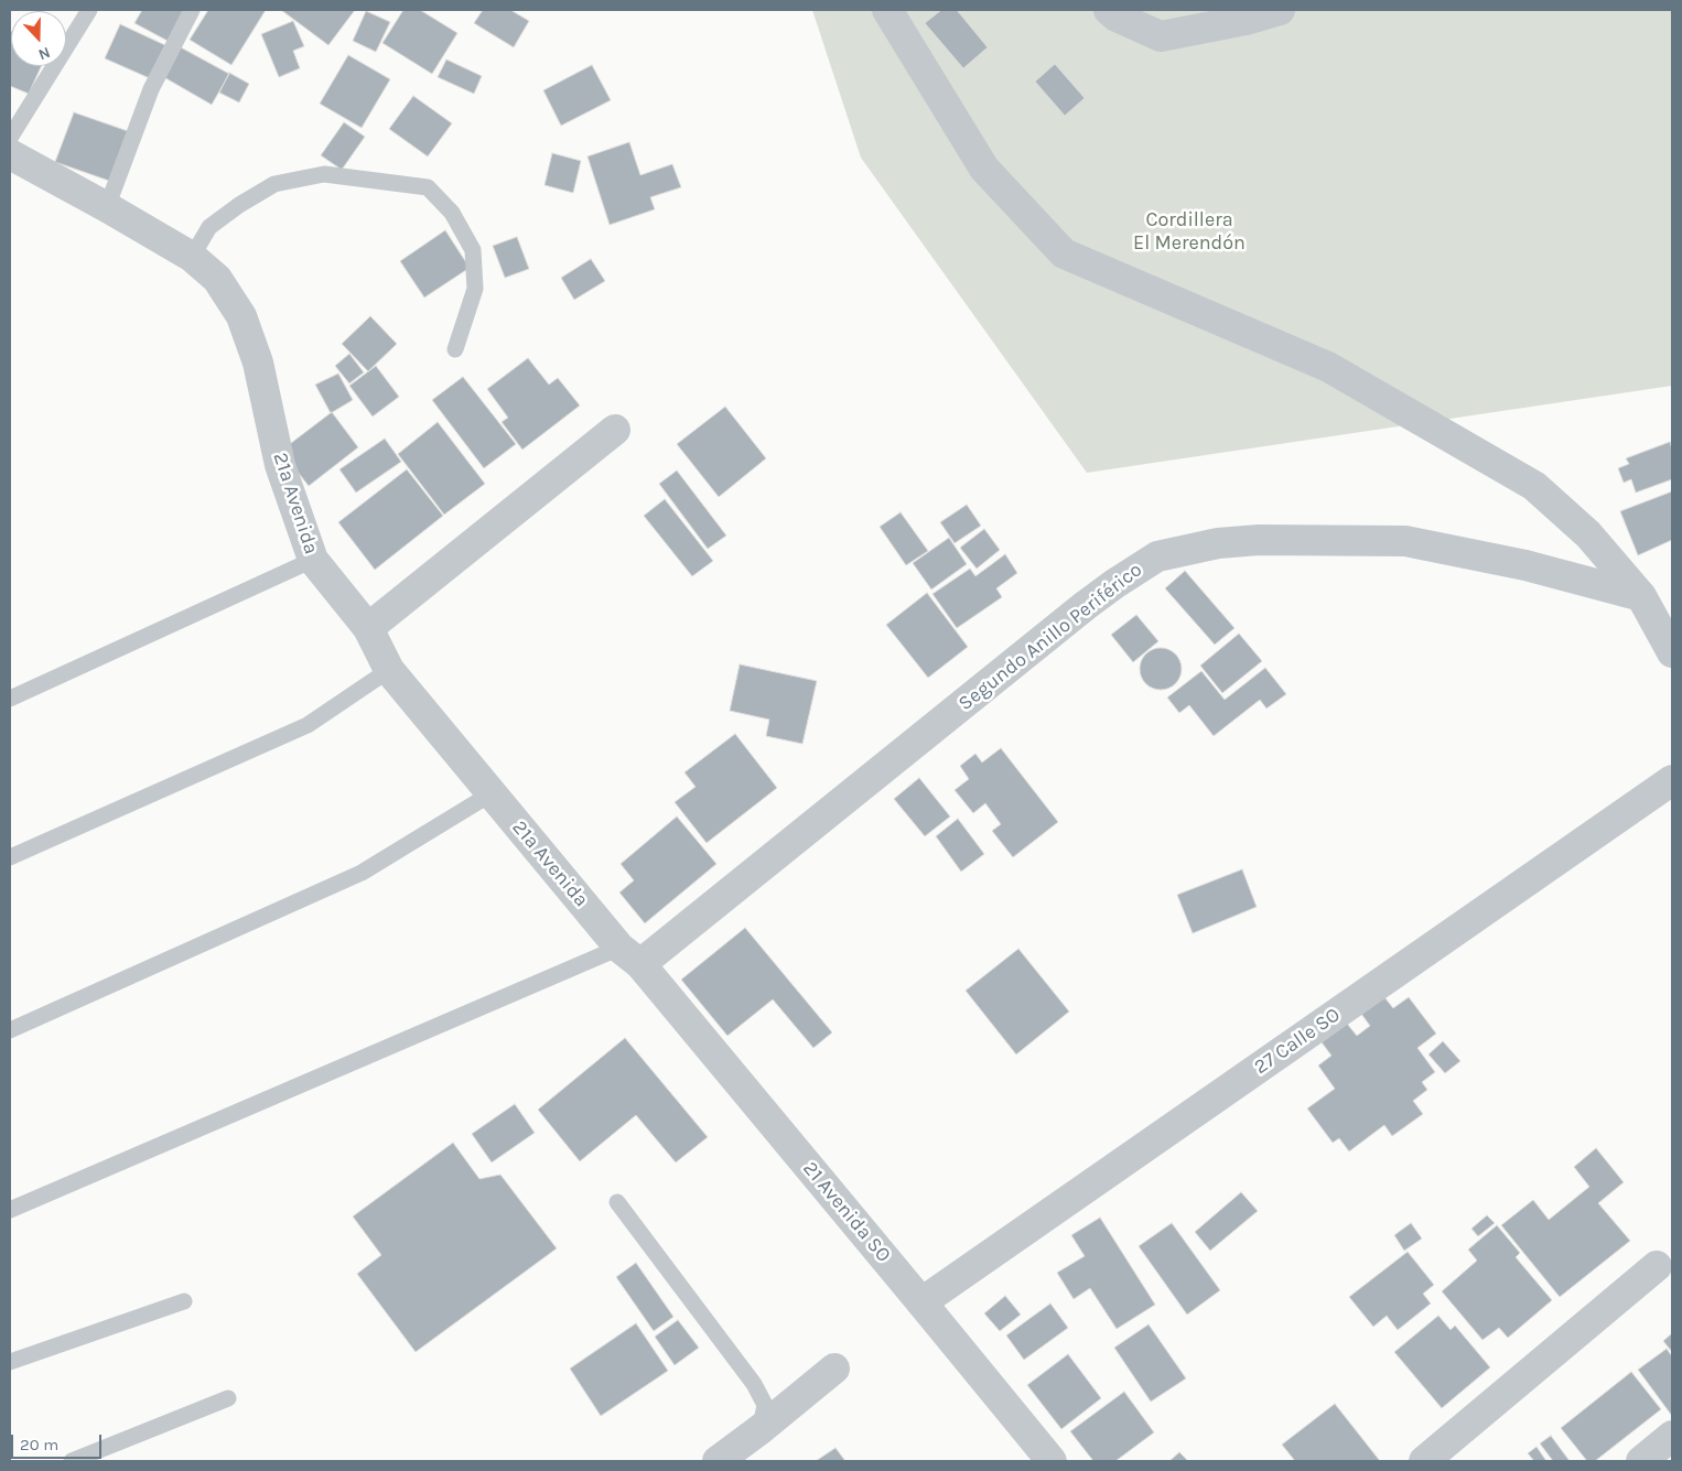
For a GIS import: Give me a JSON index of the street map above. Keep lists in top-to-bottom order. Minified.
{"streets":{"street":["21a Avenida","Segundo Anillo Periférico","27 Calle SO","21 Avenida SO"]},"crossings":[["21a Avenida","Segundo Anillo Periférico"],["21a Avenida","21 Avenida SO"],["Segundo Anillo Periférico","21 Avenida SO"],["27 Calle SO","21 Avenida SO"]],"parks":["Cordillera El Merendón"],"scale_bar":"20 m","north":"bottom"}
